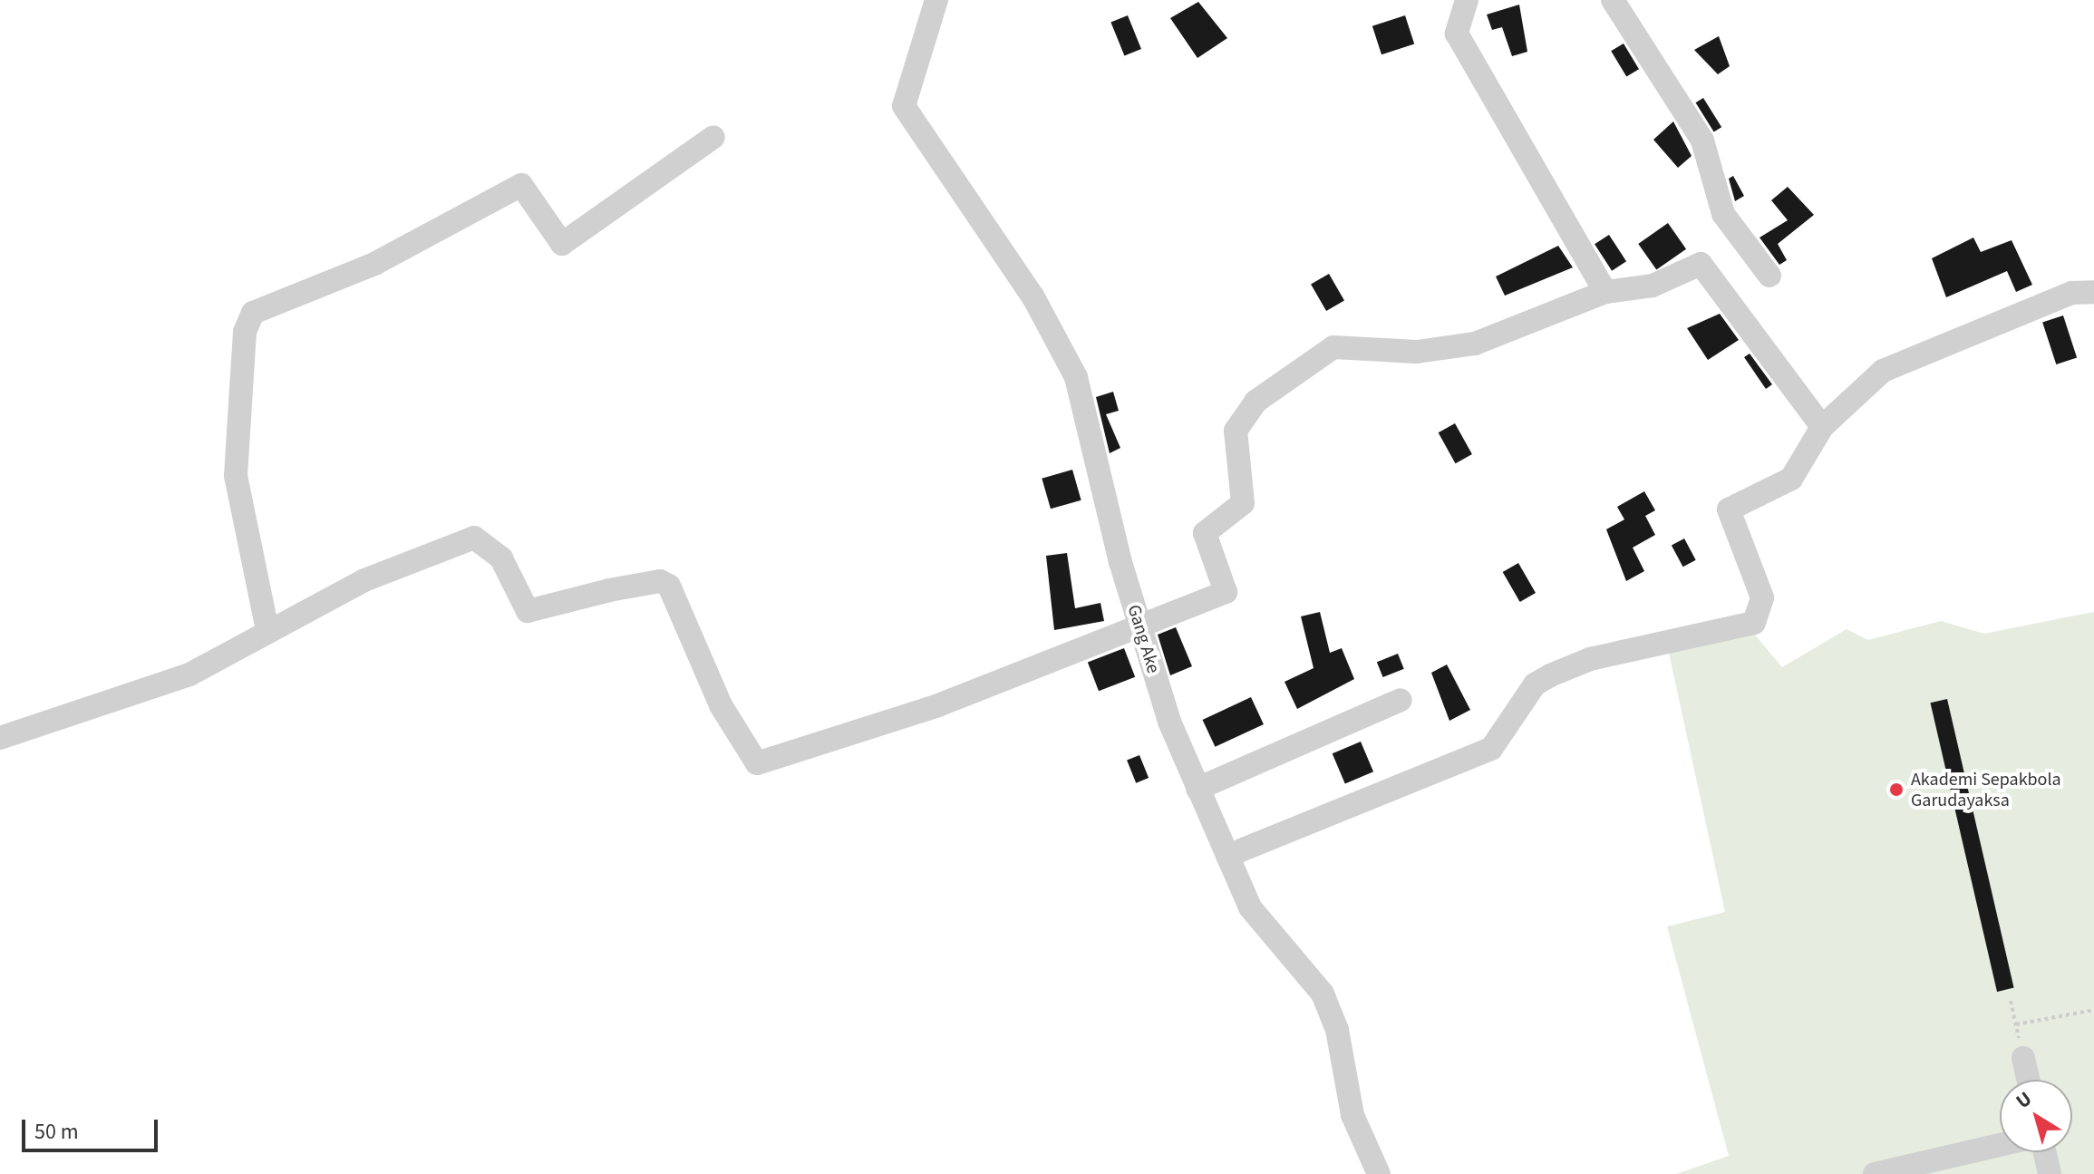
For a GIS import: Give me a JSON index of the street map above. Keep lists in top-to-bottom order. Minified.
{"streets":{"street":["Gang Ake"]},"places":["Akademi Sepakbola Garudayaksa"],"scale_bar":"50 m","north":"top left"}
